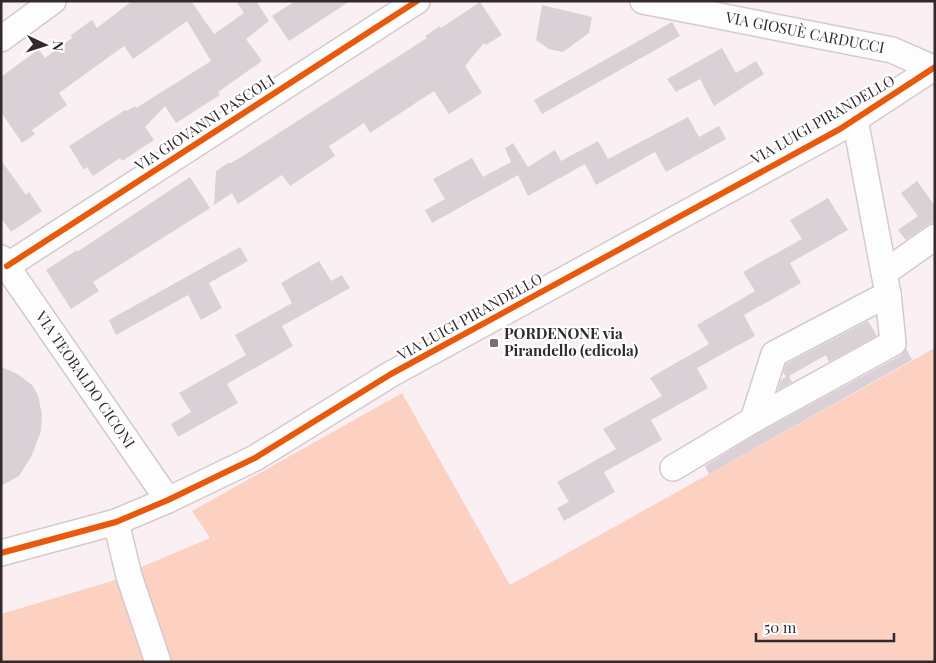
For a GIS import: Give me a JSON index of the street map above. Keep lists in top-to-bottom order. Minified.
{"streets":{"street":["VIA GIOSUÈ CARDUCCI","VIA LUIGI PIRANDELLO","VIA GIOVANNI PASCOLI","VIA TEOBALDO CICONI"]},"crossings":[["VIA GIOSUÈ CARDUCCI","VIA LUIGI PIRANDELLO"],["VIA LUIGI PIRANDELLO","VIA TEOBALDO CICONI"],["VIA GIOVANNI PASCOLI","VIA TEOBALDO CICONI"]],"places":{"transit":["PORDENONE via Pirandello (edicola)"]},"scale_bar":"50 m","north":"right"}
